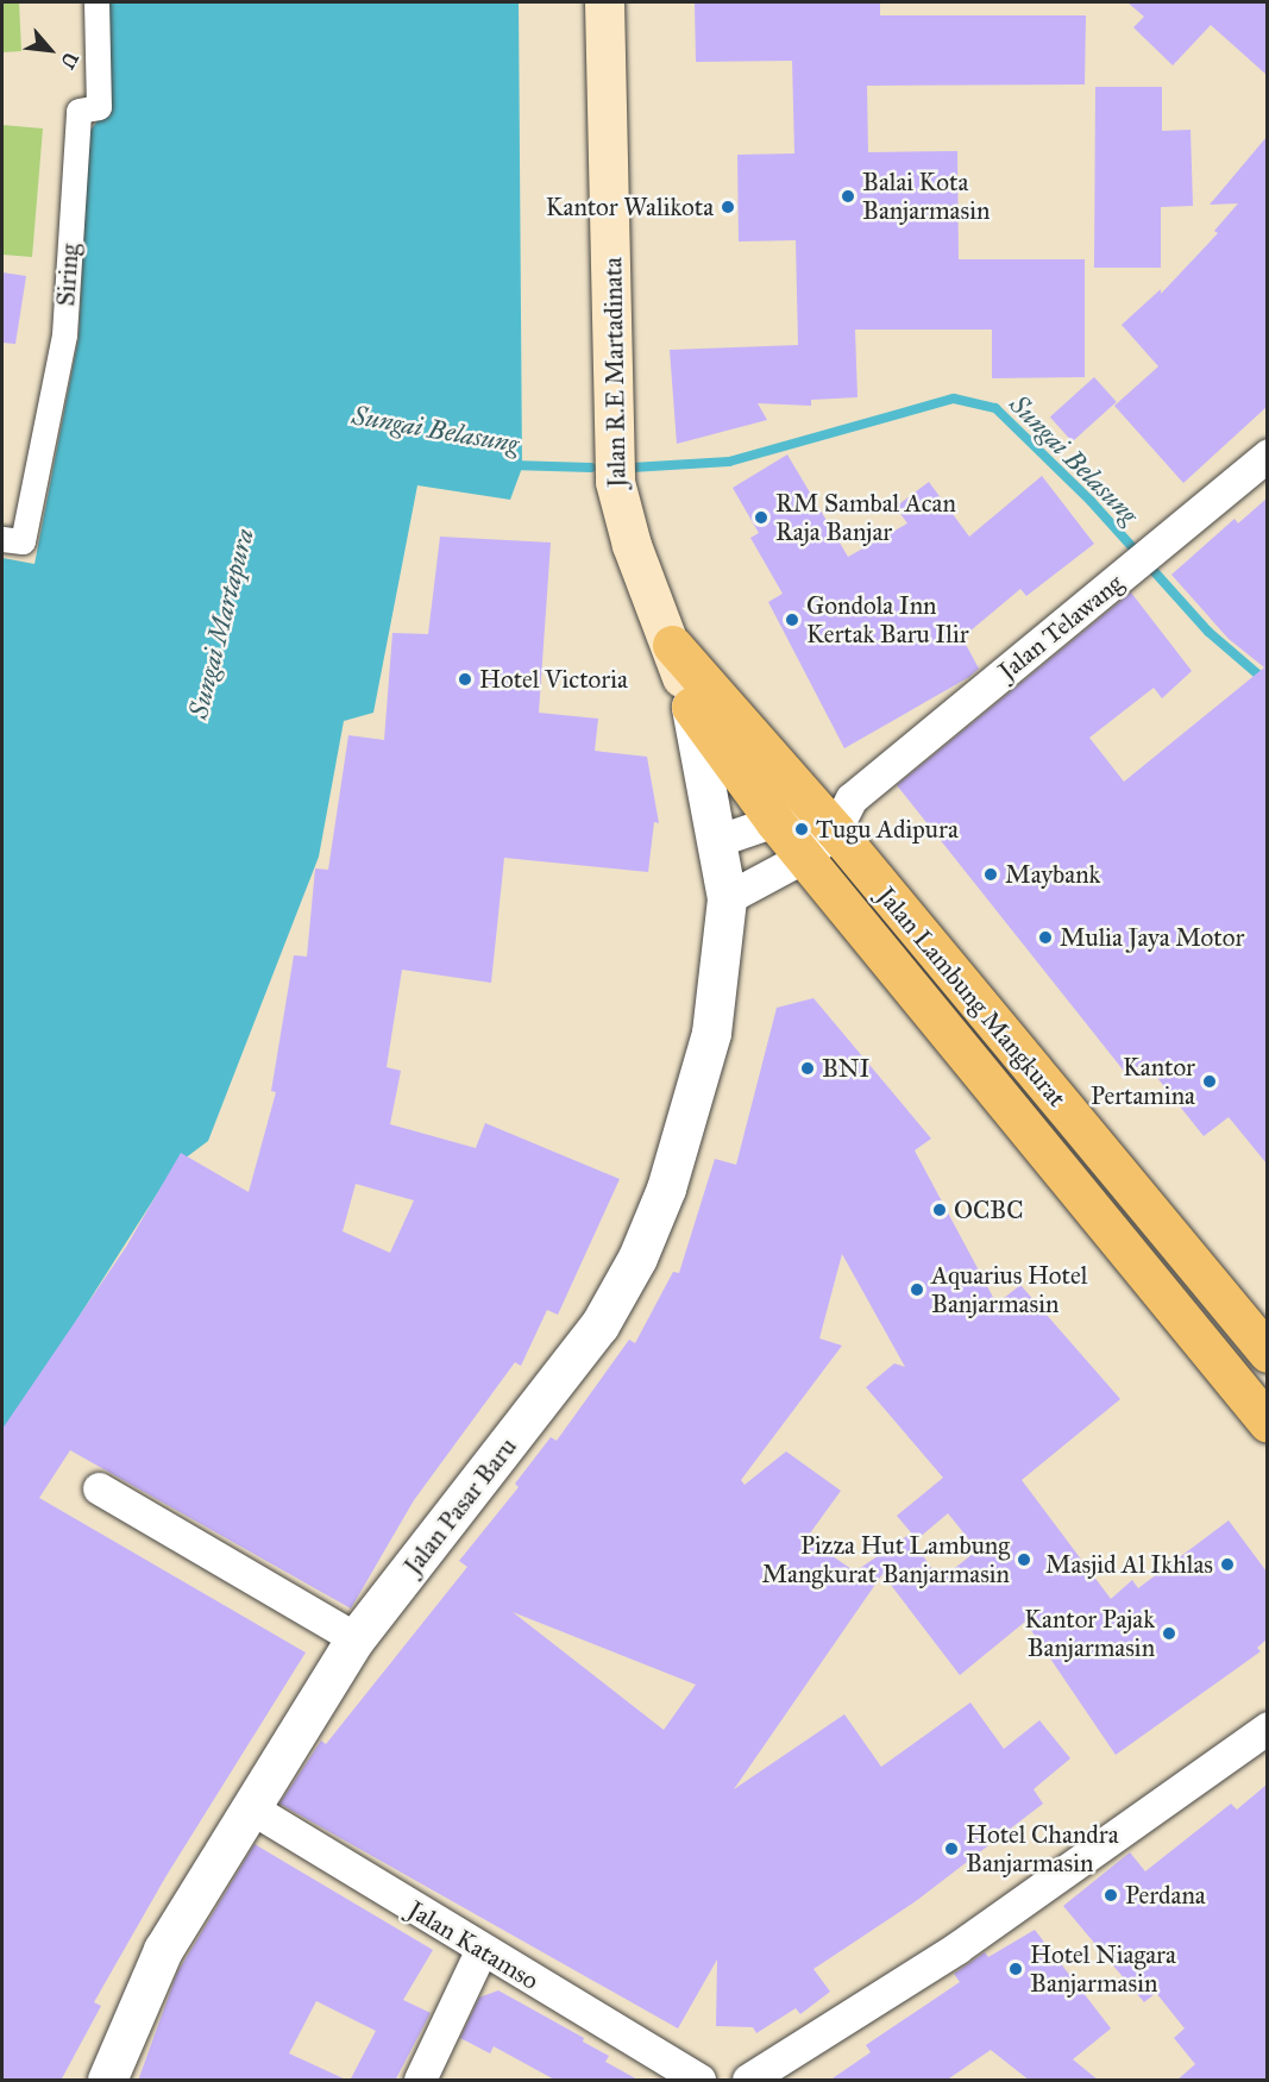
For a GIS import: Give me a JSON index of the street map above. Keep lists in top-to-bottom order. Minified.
{"streets":{"highway":["Jalan Lambung Mangkurat"],"main road":["Jalan R.E Martadinata"],"street":["Siring","Jalan Telawang","Jalan Pasar Baru","Jalan Katamso"]},"crossings":[["Jalan R.E Martadinata","Jalan Telawang"],["Jalan R.E Martadinata","Jalan Lambung Mangkurat"],["Jalan R.E Martadinata","Jalan Pasar Baru"],["Jalan Telawang","Jalan Lambung Mangkurat"],["Jalan Telawang","Jalan Pasar Baru"],["Jalan Pasar Baru","Jalan Katamso"]],"water":["Sungai Belasung","Sungai Martapura"],"places":["Balai Kota Banjarmasin","Kantor Walikota","RM Sambal Acan Raja Banjar","Gondola Inn Kertak Baru Ilir","Hotel Victoria","Tugu Adipura","Maybank","Mulia Jaya Motor","BNI","Kantor Pertamina","OCBC","Aquarius Hotel Banjarmasin","Pizza Hut Lambung Mangkurat Banjarmasin","Masjid Al Ikhlas","Kantor Pajak Banjarmasin","Hotel Chandra Banjarmasin","Perdana","Hotel Niagara Banjarmasin"],"north":"bottom right"}
